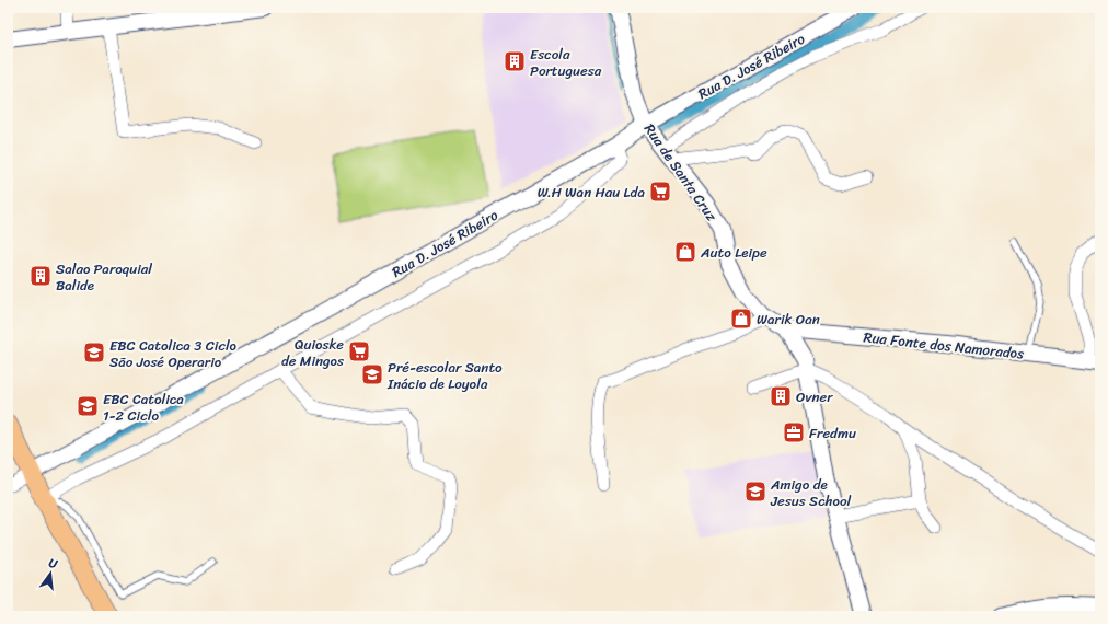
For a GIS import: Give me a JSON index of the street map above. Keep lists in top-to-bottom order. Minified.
{"streets":{"street":["Rua D. José Ribeiro","Rua de Santa Cruz","Rua Fonte dos Namorados"]},"crossings":[["Rua D. José Ribeiro","Rua de Santa Cruz"],["Rua de Santa Cruz","Rua Fonte dos Namorados"]],"places":{"building":["Escola Portuguesa","Salao Paroquial Balide","Ovner"],"supermarket":["W.H Wan Hau Lda","Quioske de Mingos"],"shop":["Auto Leipe","Warik Oan"],"school or university":["EBC Catolica 3 Ciclo São José Operario","Pré-escolar Santo Inácio de Loyola","EBC Catolica 1-2 Ciclo","Amigo de Jesus School"],"office":["Fredmu"]},"north":"top"}
